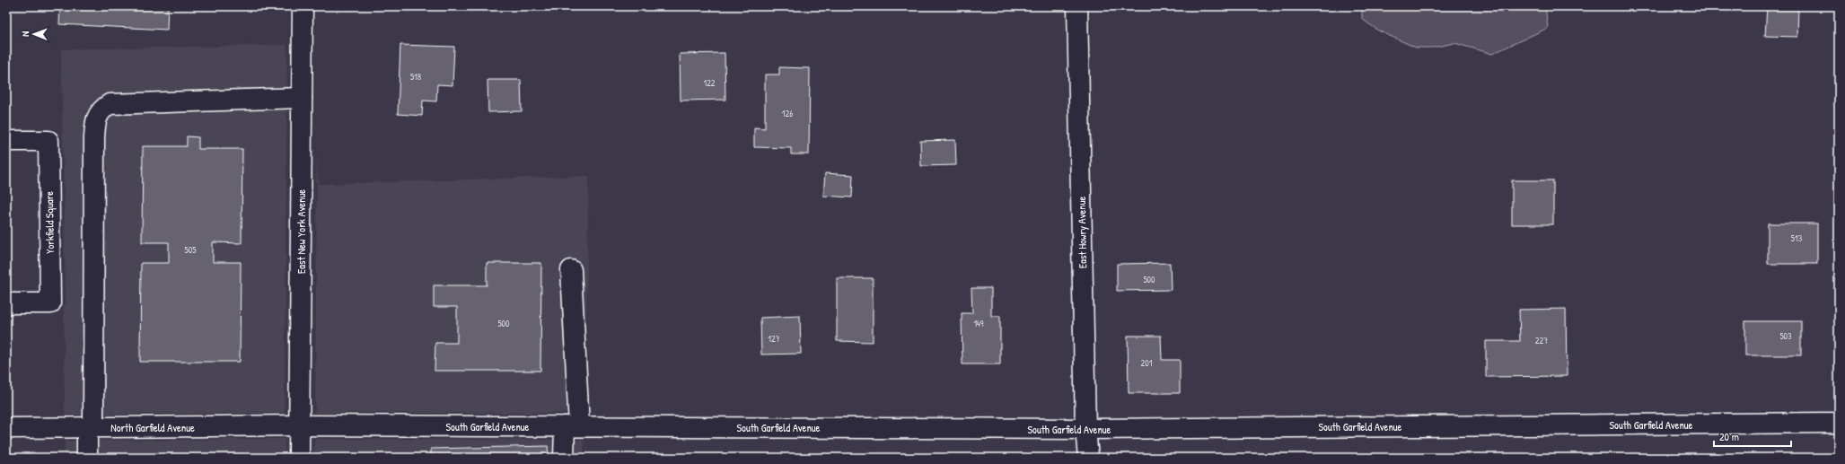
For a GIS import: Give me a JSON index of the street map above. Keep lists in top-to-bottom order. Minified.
{"streets":{"street":["Yorkfield Square","East New York Avenue","East Howry Avenue","South Garfield Avenue","North Garfield Avenue"]},"crossings":[["East New York Avenue","South Garfield Avenue"],["East New York Avenue","North Garfield Avenue"],["East Howry Avenue","South Garfield Avenue"],["South Garfield Avenue","North Garfield Avenue"]],"house_numbers":["518","122","126","513","505","500","500","149","503","127","227","201"],"scale_bar":"20 m","north":"left"}
